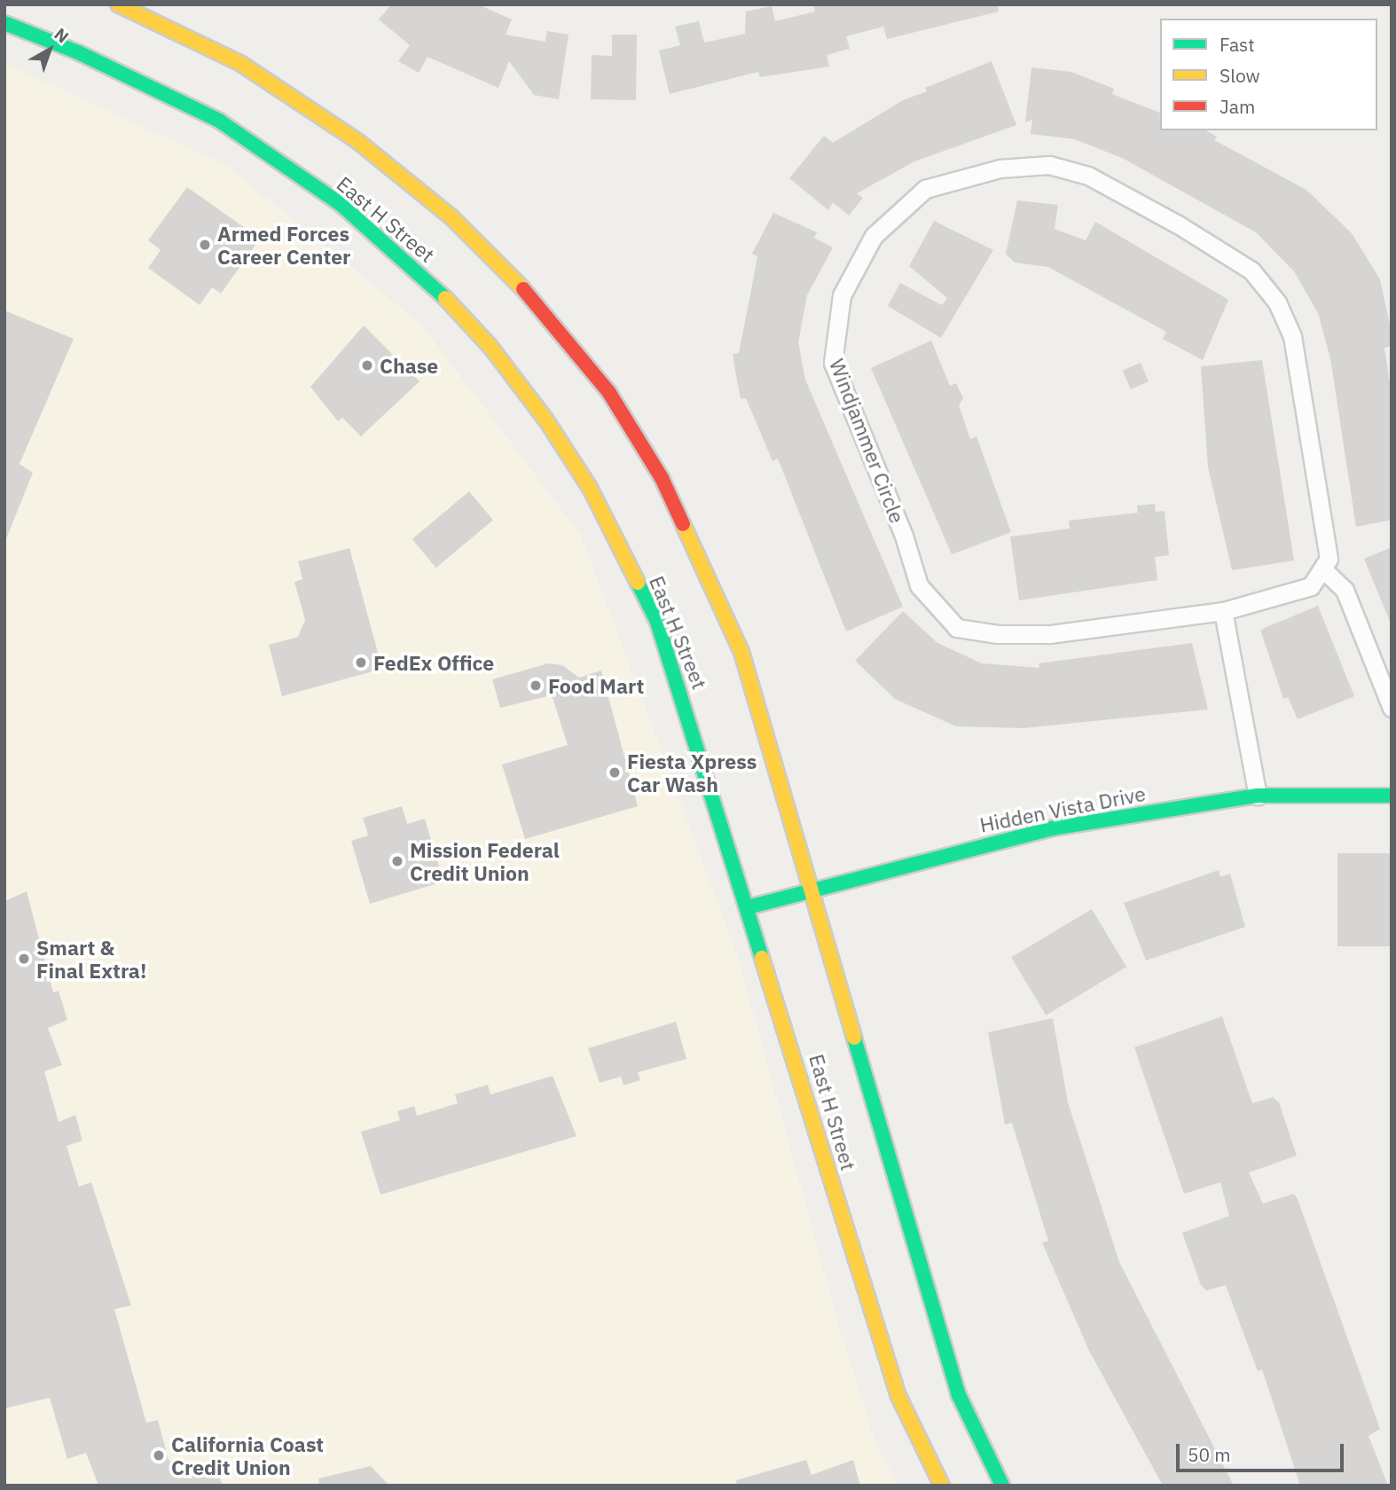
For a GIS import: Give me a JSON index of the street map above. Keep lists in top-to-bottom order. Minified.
{"streets":{"main road":["East H Street","Hidden Vista Drive"],"street":["Windjammer Circle"]},"crossings":[["East H Street","Hidden Vista Drive"]],"places":["Armed Forces Career Center","Chase","FedEx Office","Food Mart","Fiesta Xpress Car Wash","Mission Federal Credit Union","Smart & Final Extra!","California Coast Credit Union"],"legend":["Fast","Slow","Jam"],"scale_bar":"50 m","north":"top right"}
